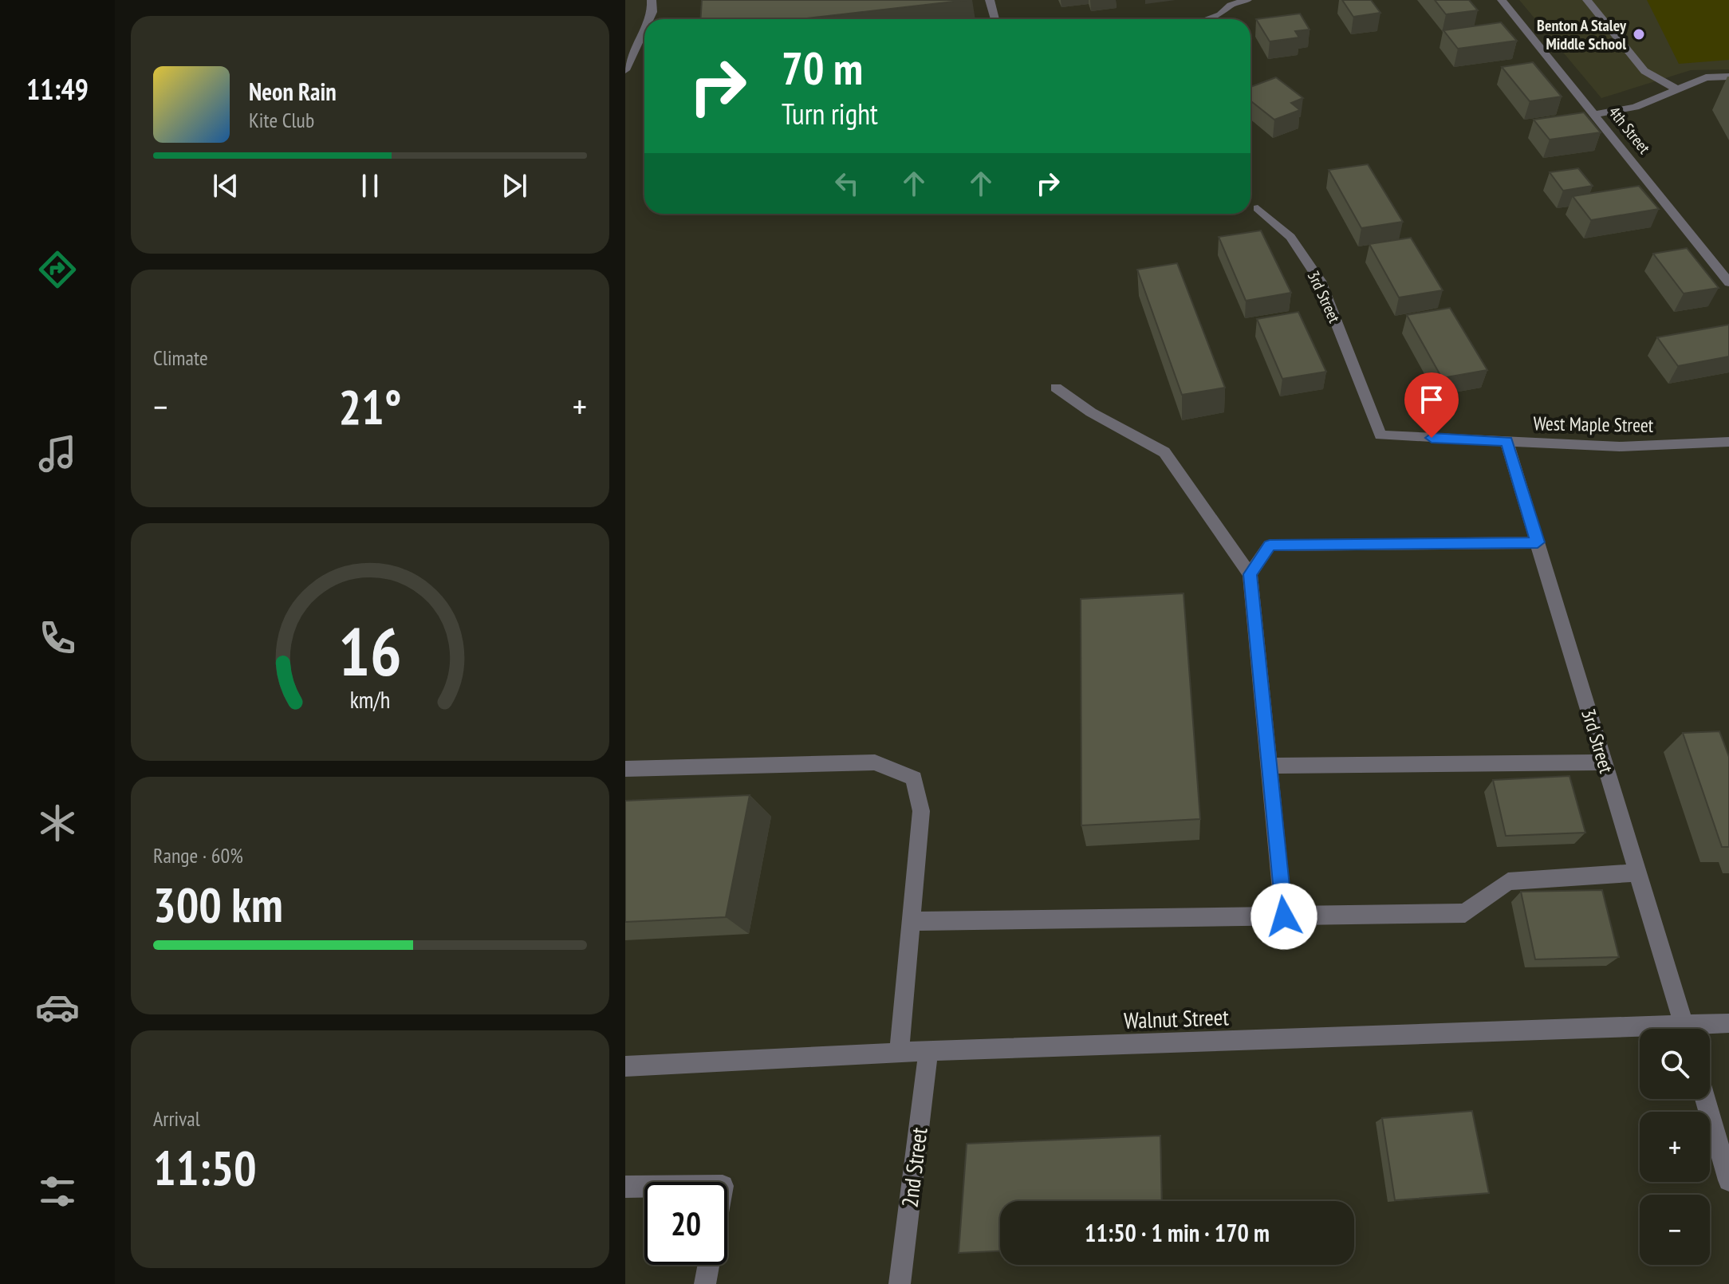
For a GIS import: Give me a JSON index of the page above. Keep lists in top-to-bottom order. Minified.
{"streets":{"street":["4th Street","3rd Street","West Maple Street","Walnut Street","2nd Street"]},"crossings":[["3rd Street","West Maple Street"],["Walnut Street","2nd Street"]],"places":["Benton A Staley Middle School"],"page":{"tabs":"11:49","turn":["70 m","Turn right"],"song":["Neon Rain","Kite Club"],"tile":["Climate",["Range · 60%","300 km"],["Arrival","11:50"]],"heat":["−","21°","+"],"map_buttons":["+","−"],"limit":"20","trip":"11:50 · 1 min · 170 m","gauge":["16","km/h"]}}
